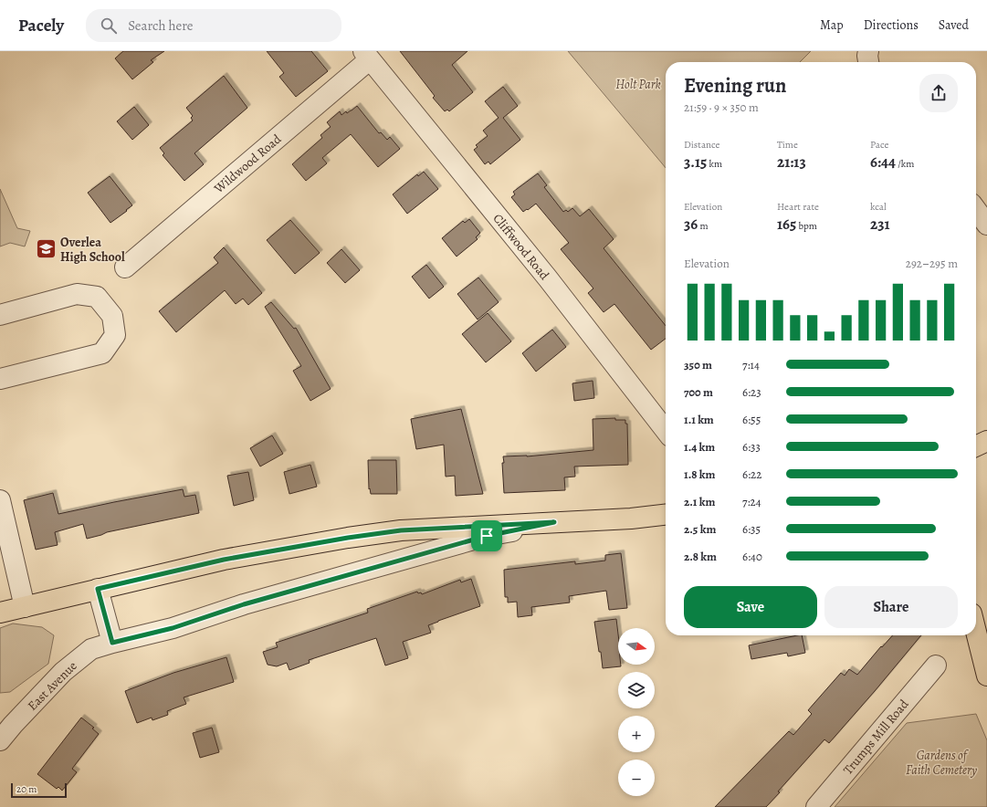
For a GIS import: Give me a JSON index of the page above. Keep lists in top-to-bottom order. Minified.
{"streets":{"street":["Wildwood Road","Cliffwood Road","East Avenue","Trumps Mill Road"]},"crossings":[["Wildwood Road","Cliffwood Road"]],"parks":["Holt Park","Gardens of Faith Cemetery"],"places":{"school or university":["Overlea High School"]},"scale_bar":"20 m","north":"right","page":{"header":"Pacely","search":"Search here","nav":["Map","Directions","Saved"],"heading":["Evening run","21:59 · 9 × 350 m"],"stats":[["Distance","3.15 km"],["Time","21:13"],["Pace","6:44 /km"],["Elevation","36 m"],["Heart rate","165 bpm"],["kcal","231"]],"chart":["Elevation","292–295 m"],"list":[{"name":"350 m","note":"7:14"},{"name":"700 m","note":"6:23"},{"name":"1.1 km","note":"6:55"},{"name":"1.4 km","note":"6:33"},{"name":"1.8 km","note":"6:22"},{"name":"2.1 km","note":"7:24"},{"name":"2.5 km","note":"6:35"},{"name":"2.8 km","note":"6:40"}],"buttons":["Save","Share"],"map_buttons":["+","−"],"scale":"20 m"}}
